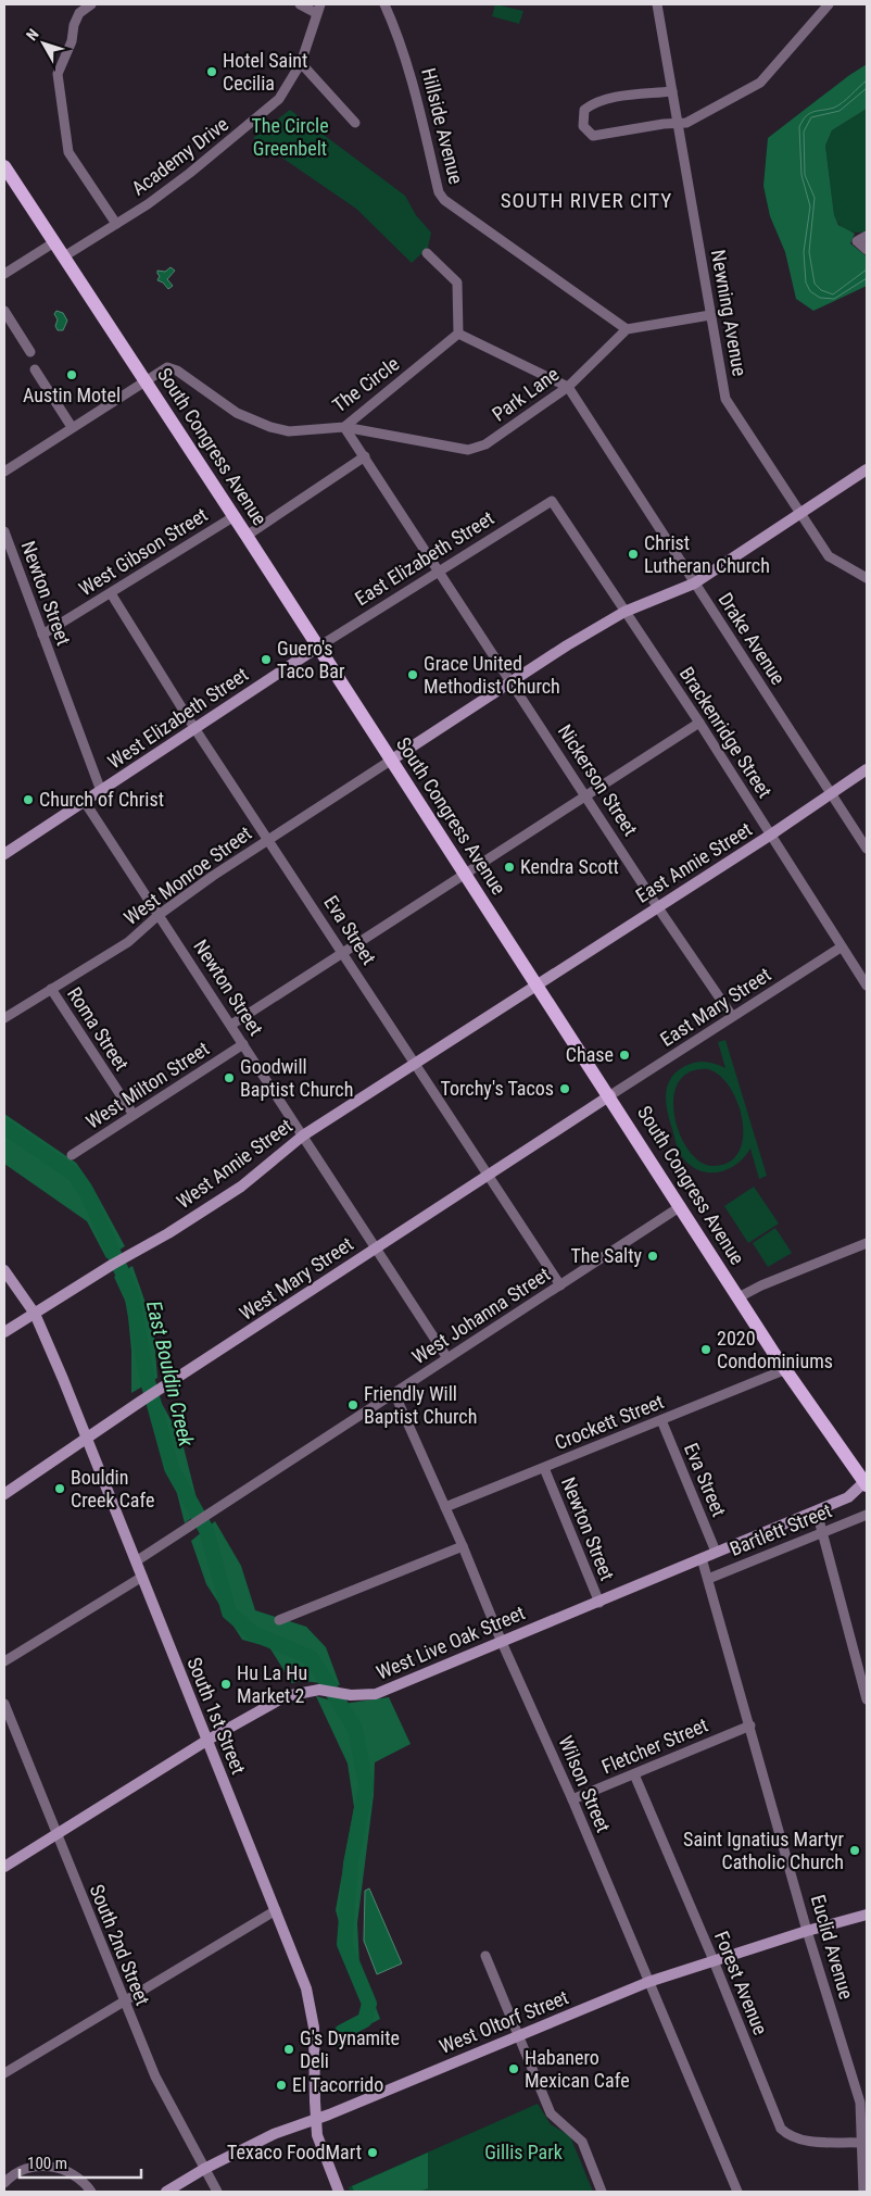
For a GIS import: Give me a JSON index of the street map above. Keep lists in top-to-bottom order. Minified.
{"streets":{"main road":["South Congress Avenue"],"street":["Hillside Avenue","Academy Drive","Newning Avenue","The Circle","Park Lane","West Gibson Street","East Elizabeth Street","Newton Street","Drake Avenue","West Elizabeth Street","Brackenridge Street","Nickerson Street","East Annie Street","West Monroe Street","Eva Street","East Mary Street","Roma Street","West Milton Street","West Annie Street","West Mary Street","West Johanna Street","Crockett Street","Bartlett Street","West Live Oak Street","South 1st Street","Fletcher Street","Wilson Street","South 2nd Street","Euclid Avenue","Forest Avenue","West Oltorf Street"]},"crossings":[["Hillside Avenue","Park Lane"],["Academy Drive","South Congress Avenue"],["The Circle","Park Lane"],["The Circle","South Congress Avenue"],["The Circle","Nickerson Street"],["Park Lane","Drake Avenue"],["Park Lane","Nickerson Street"],["South Congress Avenue","West Gibson Street"],["South Congress Avenue","East Elizabeth Street"],["South Congress Avenue","West Elizabeth Street"],["South Congress Avenue","East Annie Street"],["South Congress Avenue","West Monroe Street"],["South Congress Avenue","East Mary Street"],["South Congress Avenue","West Annie Street"],["South Congress Avenue","West Mary Street"],["South Congress Avenue","West Johanna Street"],["South Congress Avenue","Crockett Street"],["South Congress Avenue","West Live Oak Street"],["West Gibson Street","Newton Street"],["West Gibson Street","Eva Street"],["East Elizabeth Street","West Elizabeth Street"],["East Elizabeth Street","Brackenridge Street"],["East Elizabeth Street","Nickerson Street"],["Newton Street","West Elizabeth Street"],["Newton Street","West Monroe Street"],["Newton Street","West Milton Street"],["Newton Street","West Annie Street"],["Newton Street","West Mary Street"],["Newton Street","West Johanna Street"],["Newton Street","Crockett Street"],["Newton Street","West Live Oak Street"],["Drake Avenue","East Annie Street"],["West Elizabeth Street","Eva Street"],["Brackenridge Street","East Annie Street"],["Brackenridge Street","East Mary Street"],["Nickerson Street","East Annie Street"],["Nickerson Street","East Mary Street"],["East Annie Street","West Annie Street"],["West Monroe Street","Eva Street"],["West Monroe Street","Roma Street"],["Eva Street","West Annie Street"],["Eva Street","West Mary Street"],["Eva Street","West Johanna Street"],["Eva Street","Crockett Street"],["Eva Street","West Live Oak Street"],["East Mary Street","West Mary Street"],["Roma Street","West Milton Street"],["West Annie Street","South 1st Street"],["West Mary Street","South 1st Street"],["West Johanna Street","South 1st Street"],["West Johanna Street","Wilson Street"],["Crockett Street","Wilson Street"],["Bartlett Street","Euclid Avenue"],["West Live Oak Street","South 1st Street"],["West Live Oak Street","Wilson Street"],["West Live Oak Street","South 2nd Street"],["West Live Oak Street","Euclid Avenue"],["South 1st Street","West Oltorf Street"],["Fletcher Street","Wilson Street"],["Fletcher Street","Euclid Avenue"],["Fletcher Street","Forest Avenue"],["Wilson Street","West Oltorf Street"],["South 2nd Street","West Oltorf Street"],["Euclid Avenue","Forest Avenue"],["Euclid Avenue","West Oltorf Street"],["Forest Avenue","West Oltorf Street"]],"districts":["SOUTH RIVER CITY"],"water":["East Bouldin Creek"],"parks":["The Circle Greenbelt","Gillis Park"],"places":["Hotel Saint Cecilia","Austin Motel","Christ Lutheran Church","Guero's Taco Bar","Grace United Methodist Church","Church of Christ","Kendra Scott","Chase","Goodwill Baptist Church","Torchy's Tacos","The Salty","2020 Condominiums","Friendly Will Baptist Church","Bouldin Creek Cafe","Hu La Hu Market 2","Saint Ignatius Martyr Catholic Church","G's Dynamite Deli","Habanero Mexican Cafe","El Tacorrido","Texaco FoodMart"],"scale_bar":"100 m","north":"top left"}
